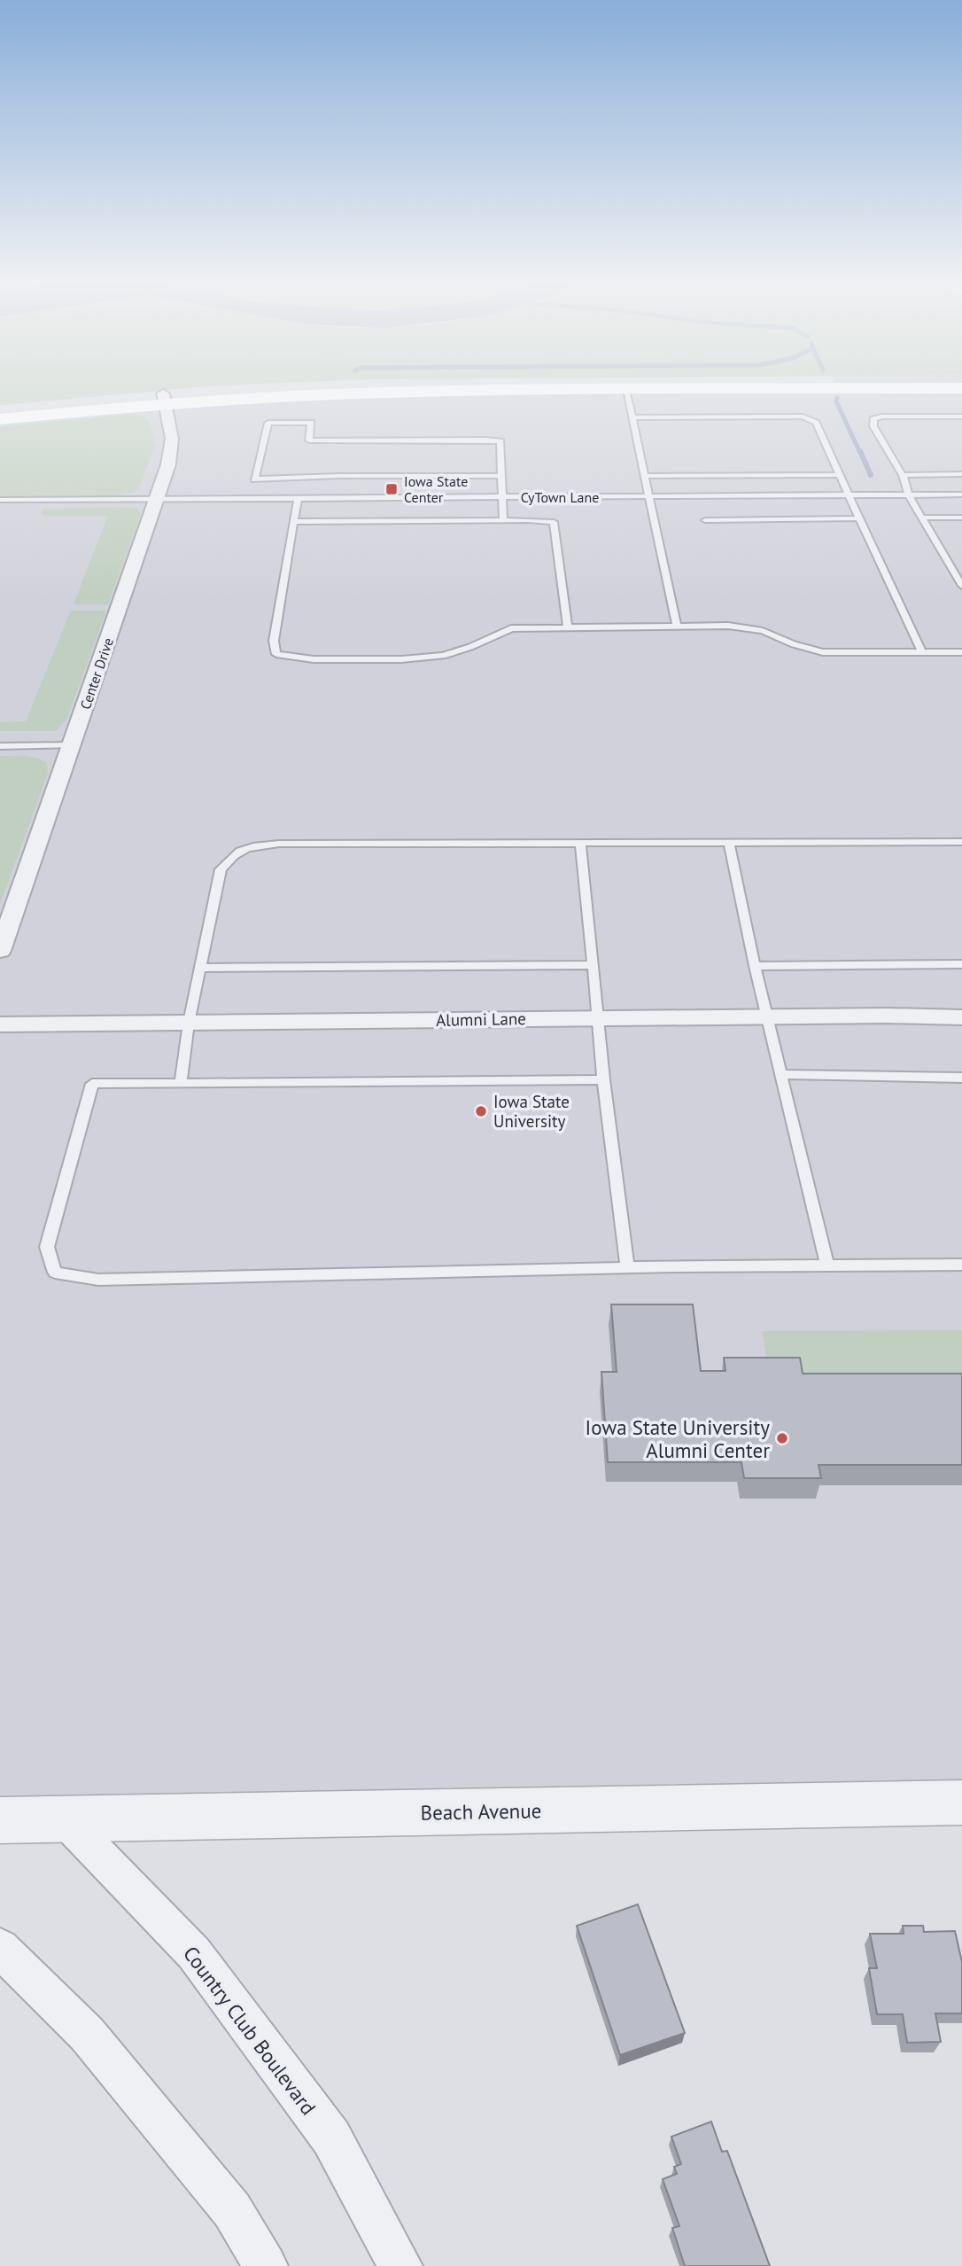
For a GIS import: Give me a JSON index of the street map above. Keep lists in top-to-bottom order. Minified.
{"streets":{"street":["Center Drive","Alumni Lane","Beach Avenue","Country Club Boulevard"],"lane":["CyTown Lane"]},"crossings":[["CyTown Lane","Center Drive"],["Beach Avenue","Country Club Boulevard"]],"places":{"transit":["Iowa State Center"],"other":["Iowa State University","Iowa State University Alumni Center"]}}
